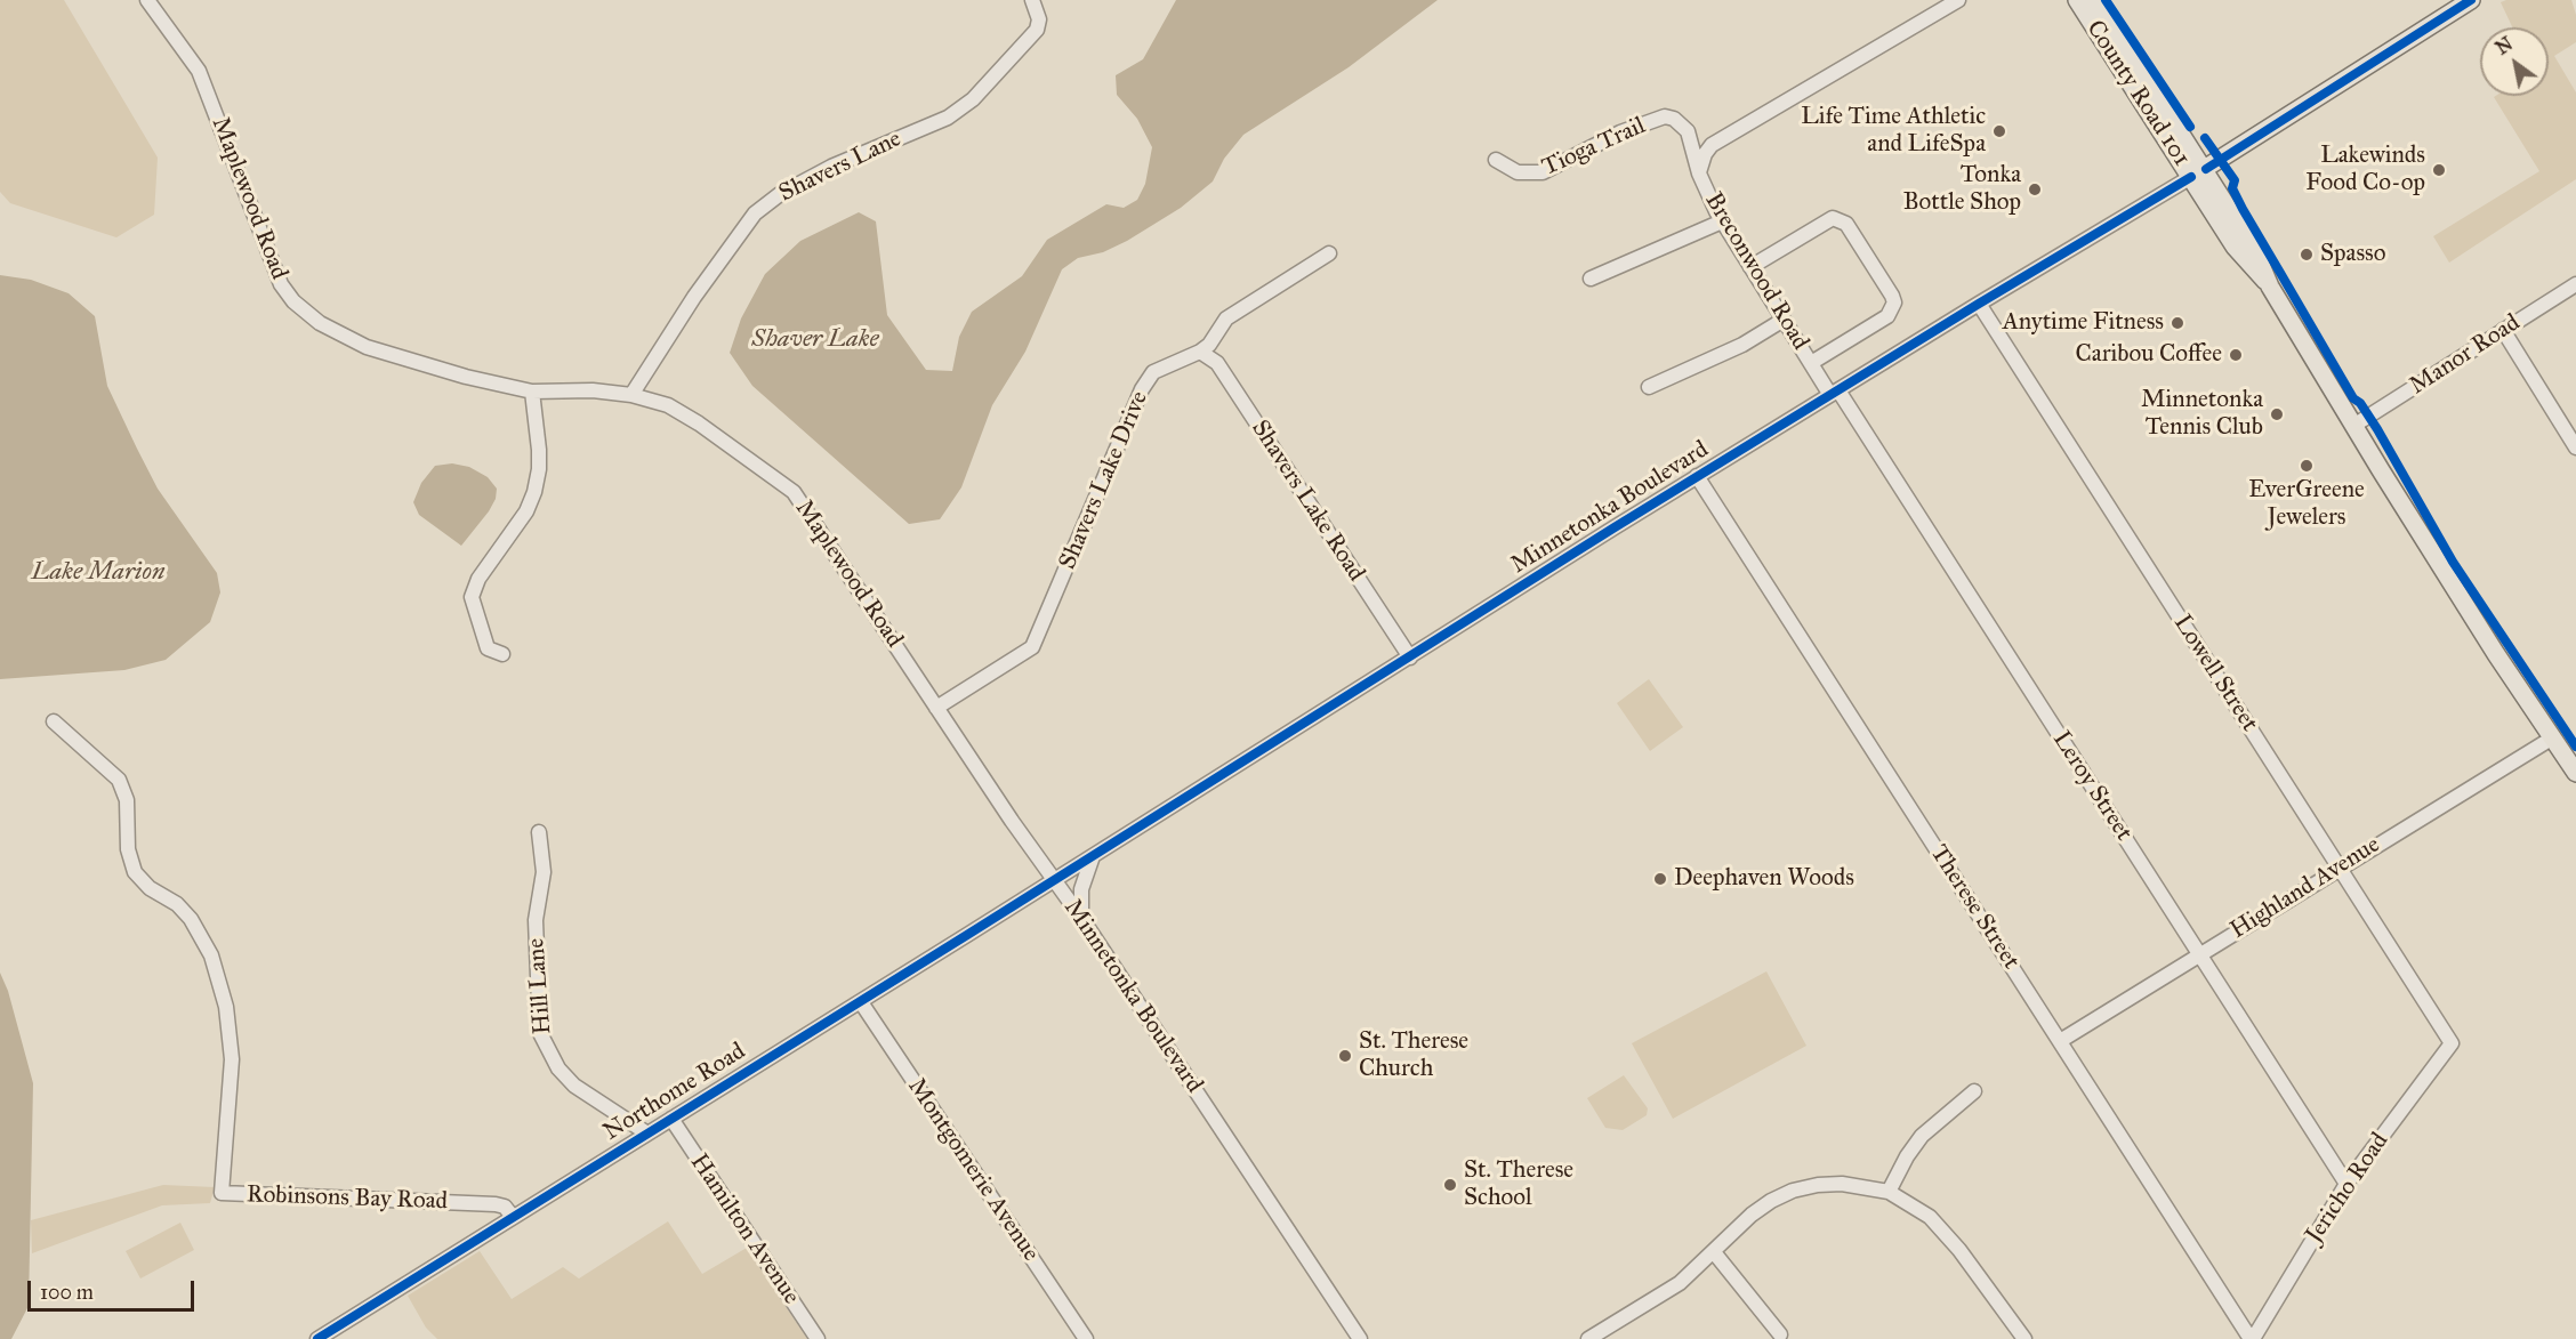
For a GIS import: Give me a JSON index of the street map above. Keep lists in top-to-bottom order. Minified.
{"streets":{"main road":["County Road 101","Minnetonka Boulevard"],"street":["Tioga Trail","Shavers Lane","Maplewood Road","Breconwood Road","Manor Road","Shavers Lake Drive","Shavers Lake Road","Lowell Street","Leroy Street","Highland Avenue","Therese Street","Hill Lane","Northome Road","Montgomerie Avenue","Jericho Road","Robinsons Bay Road","Hamilton Avenue"]},"crossings":[["County Road 101","Manor Road"],["County Road 101","Minnetonka Boulevard"],["County Road 101","Highland Avenue"],["Shavers Lane","Maplewood Road"],["Maplewood Road","Shavers Lake Drive"],["Maplewood Road","Minnetonka Boulevard"],["Maplewood Road","Northome Road"],["Breconwood Road","Minnetonka Boulevard"],["Breconwood Road","Leroy Street"],["Shavers Lake Drive","Shavers Lake Road"],["Shavers Lake Road","Minnetonka Boulevard"],["Minnetonka Boulevard","Lowell Street"],["Minnetonka Boulevard","Leroy Street"],["Minnetonka Boulevard","Therese Street"],["Minnetonka Boulevard","Northome Road"],["Lowell Street","Highland Avenue"],["Lowell Street","Jericho Road"],["Leroy Street","Highland Avenue"],["Leroy Street","Jericho Road"],["Highland Avenue","Therese Street"],["Therese Street","Jericho Road"],["Hill Lane","Northome Road"],["Northome Road","Montgomerie Avenue"],["Northome Road","Robinsons Bay Road"],["Northome Road","Hamilton Avenue"]],"water":["Shaver Lake","Lake Marion"],"places":["Life Time Athletic and LifeSpa","Lakewinds Food Co-op","Tonka Bottle Shop","Spasso","Anytime Fitness","Caribou Coffee","Minnetonka Tennis Club","EverGreene Jewelers","Deephaven Woods","St. Therese Church","St. Therese School"],"scale_bar":"100 m","north":"top left"}
